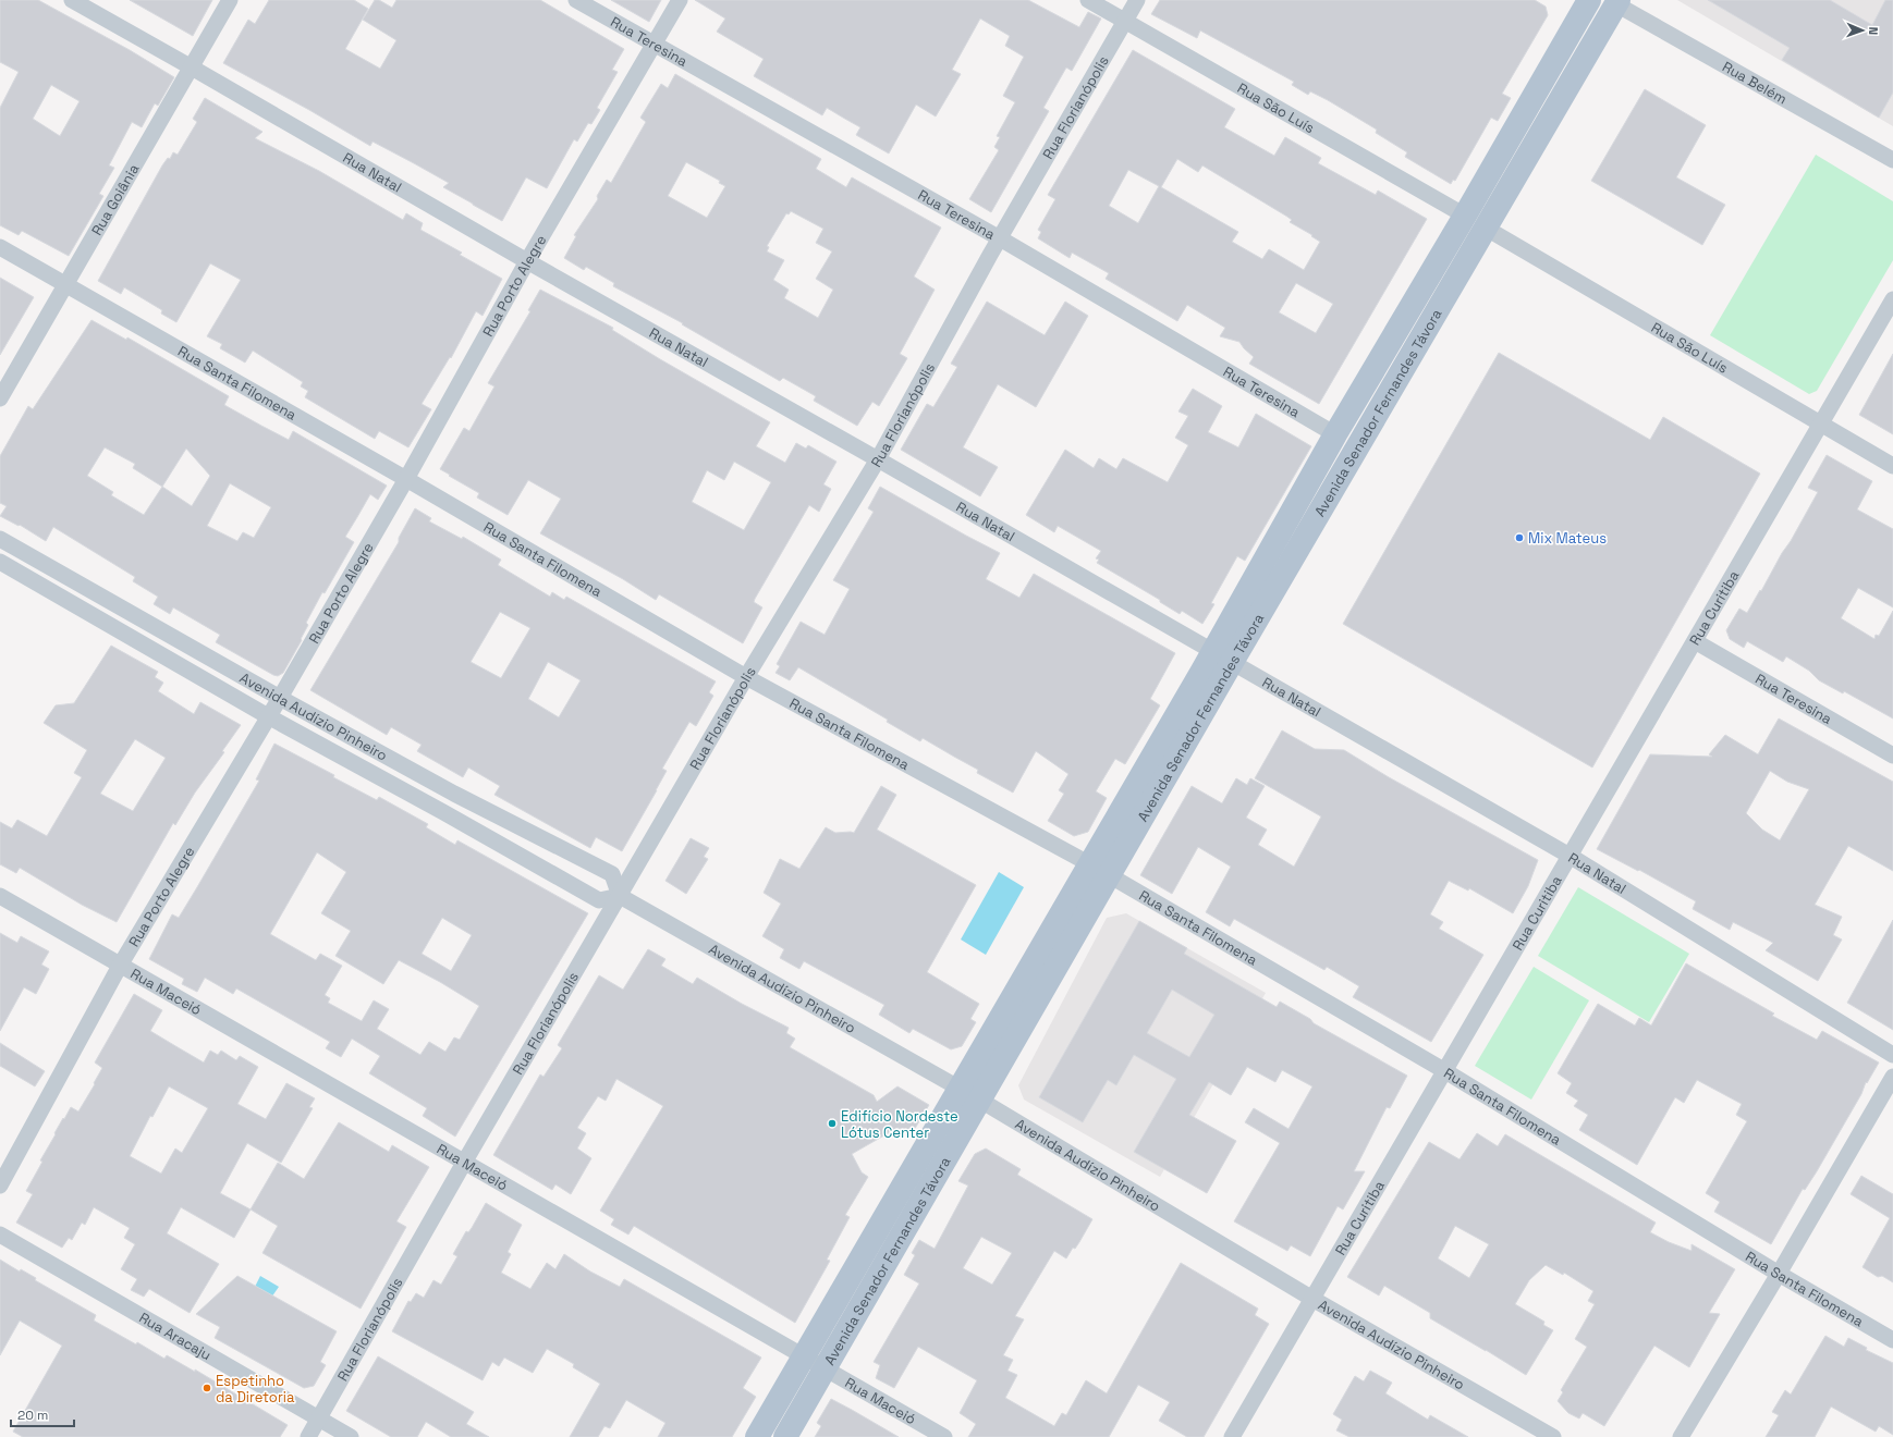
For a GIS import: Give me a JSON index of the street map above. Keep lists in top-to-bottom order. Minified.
{"streets":{"main road":["Avenida Senador Fernandes Távora"],"street":["Rua Teresina","Rua Belém","Rua Florianópolis","Rua São Luís","Rua Natal","Rua Goiânia","Rua Porto Alegre","Rua Santa Filomena","Rua Curitiba","Avenida Audízio Pinheiro","Rua Maceió","Rua Aracaju"]},"crossings":[["Rua Teresina","Rua Florianópolis"],["Rua Teresina","Rua Porto Alegre"],["Rua Teresina","Avenida Senador Fernandes Távora"],["Rua Teresina","Rua Curitiba"],["Rua Belém","Avenida Senador Fernandes Távora"],["Rua Florianópolis","Rua São Luís"],["Rua Florianópolis","Rua Natal"],["Rua Florianópolis","Rua Santa Filomena"],["Rua Florianópolis","Avenida Audízio Pinheiro"],["Rua Florianópolis","Rua Maceió"],["Rua Florianópolis","Rua Aracaju"],["Rua São Luís","Avenida Senador Fernandes Távora"],["Rua São Luís","Rua Curitiba"],["Rua Natal","Rua Goiânia"],["Rua Natal","Rua Porto Alegre"],["Rua Natal","Avenida Senador Fernandes Távora"],["Rua Natal","Rua Curitiba"],["Rua Goiânia","Rua Santa Filomena"],["Rua Porto Alegre","Rua Santa Filomena"],["Rua Porto Alegre","Avenida Audízio Pinheiro"],["Rua Porto Alegre","Rua Maceió"],["Rua Santa Filomena","Avenida Senador Fernandes Távora"],["Rua Santa Filomena","Rua Curitiba"],["Avenida Senador Fernandes Távora","Avenida Audízio Pinheiro"],["Avenida Senador Fernandes Távora","Rua Maceió"],["Rua Curitiba","Avenida Audízio Pinheiro"]],"places":["Mix Mateus","Edifício Nordeste Lótus Center","Espetinho da Diretoria"],"scale_bar":"20 m","north":"right"}
